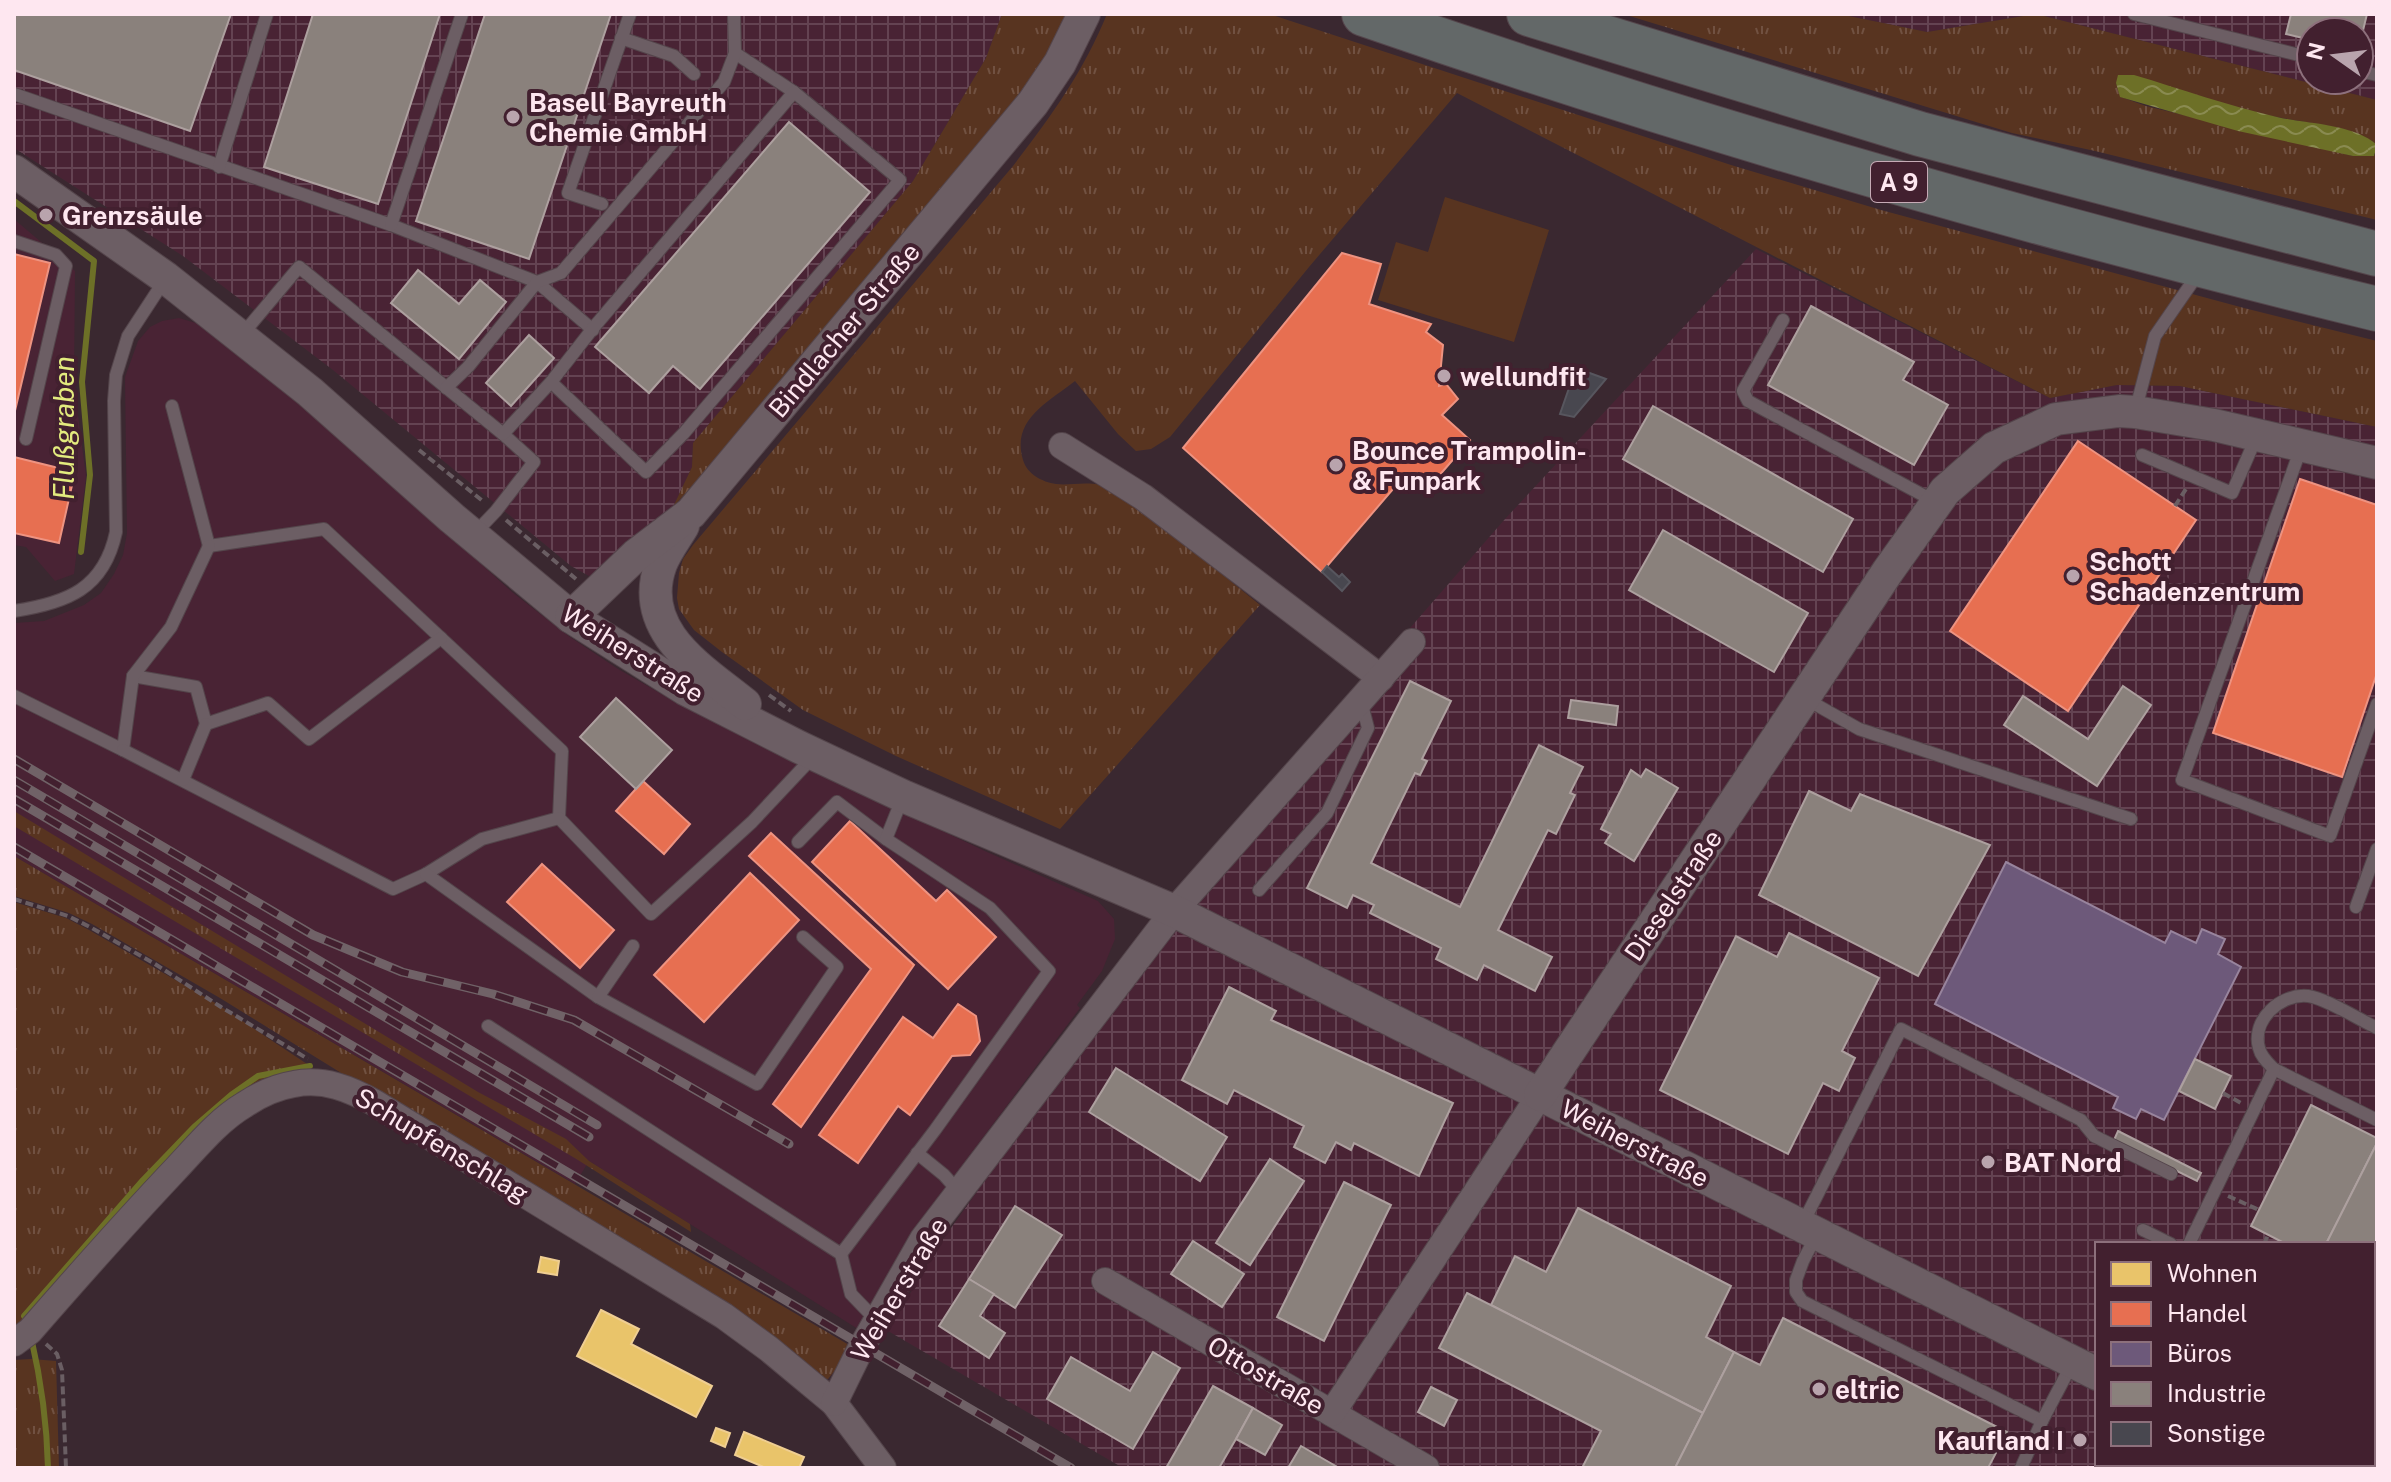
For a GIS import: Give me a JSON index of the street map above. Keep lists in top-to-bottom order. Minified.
{"streets":{"highway":["A 9"],"street":["Bindlacher Straße","Weiherstraße","Dieselstraße","Schupfenschlag","Ottostraße"]},"crossings":[["Bindlacher Straße","Weiherstraße"],["Weiherstraße","Dieselstraße"],["Weiherstraße","Schupfenschlag"],["Dieselstraße","Ottostraße"]],"water":["Flußgraben"],"places":["Basell Bayreuth Chemie GmbH","Grenzsäule","wellundfit","Bounce Trampolin- & Funpark","Schott Schadenzentrum","BAT Nord","eltric","Kaufland I"],"legend":["Wohnen","Handel","Büros","Industrie","Sonstige"],"north":"left"}
